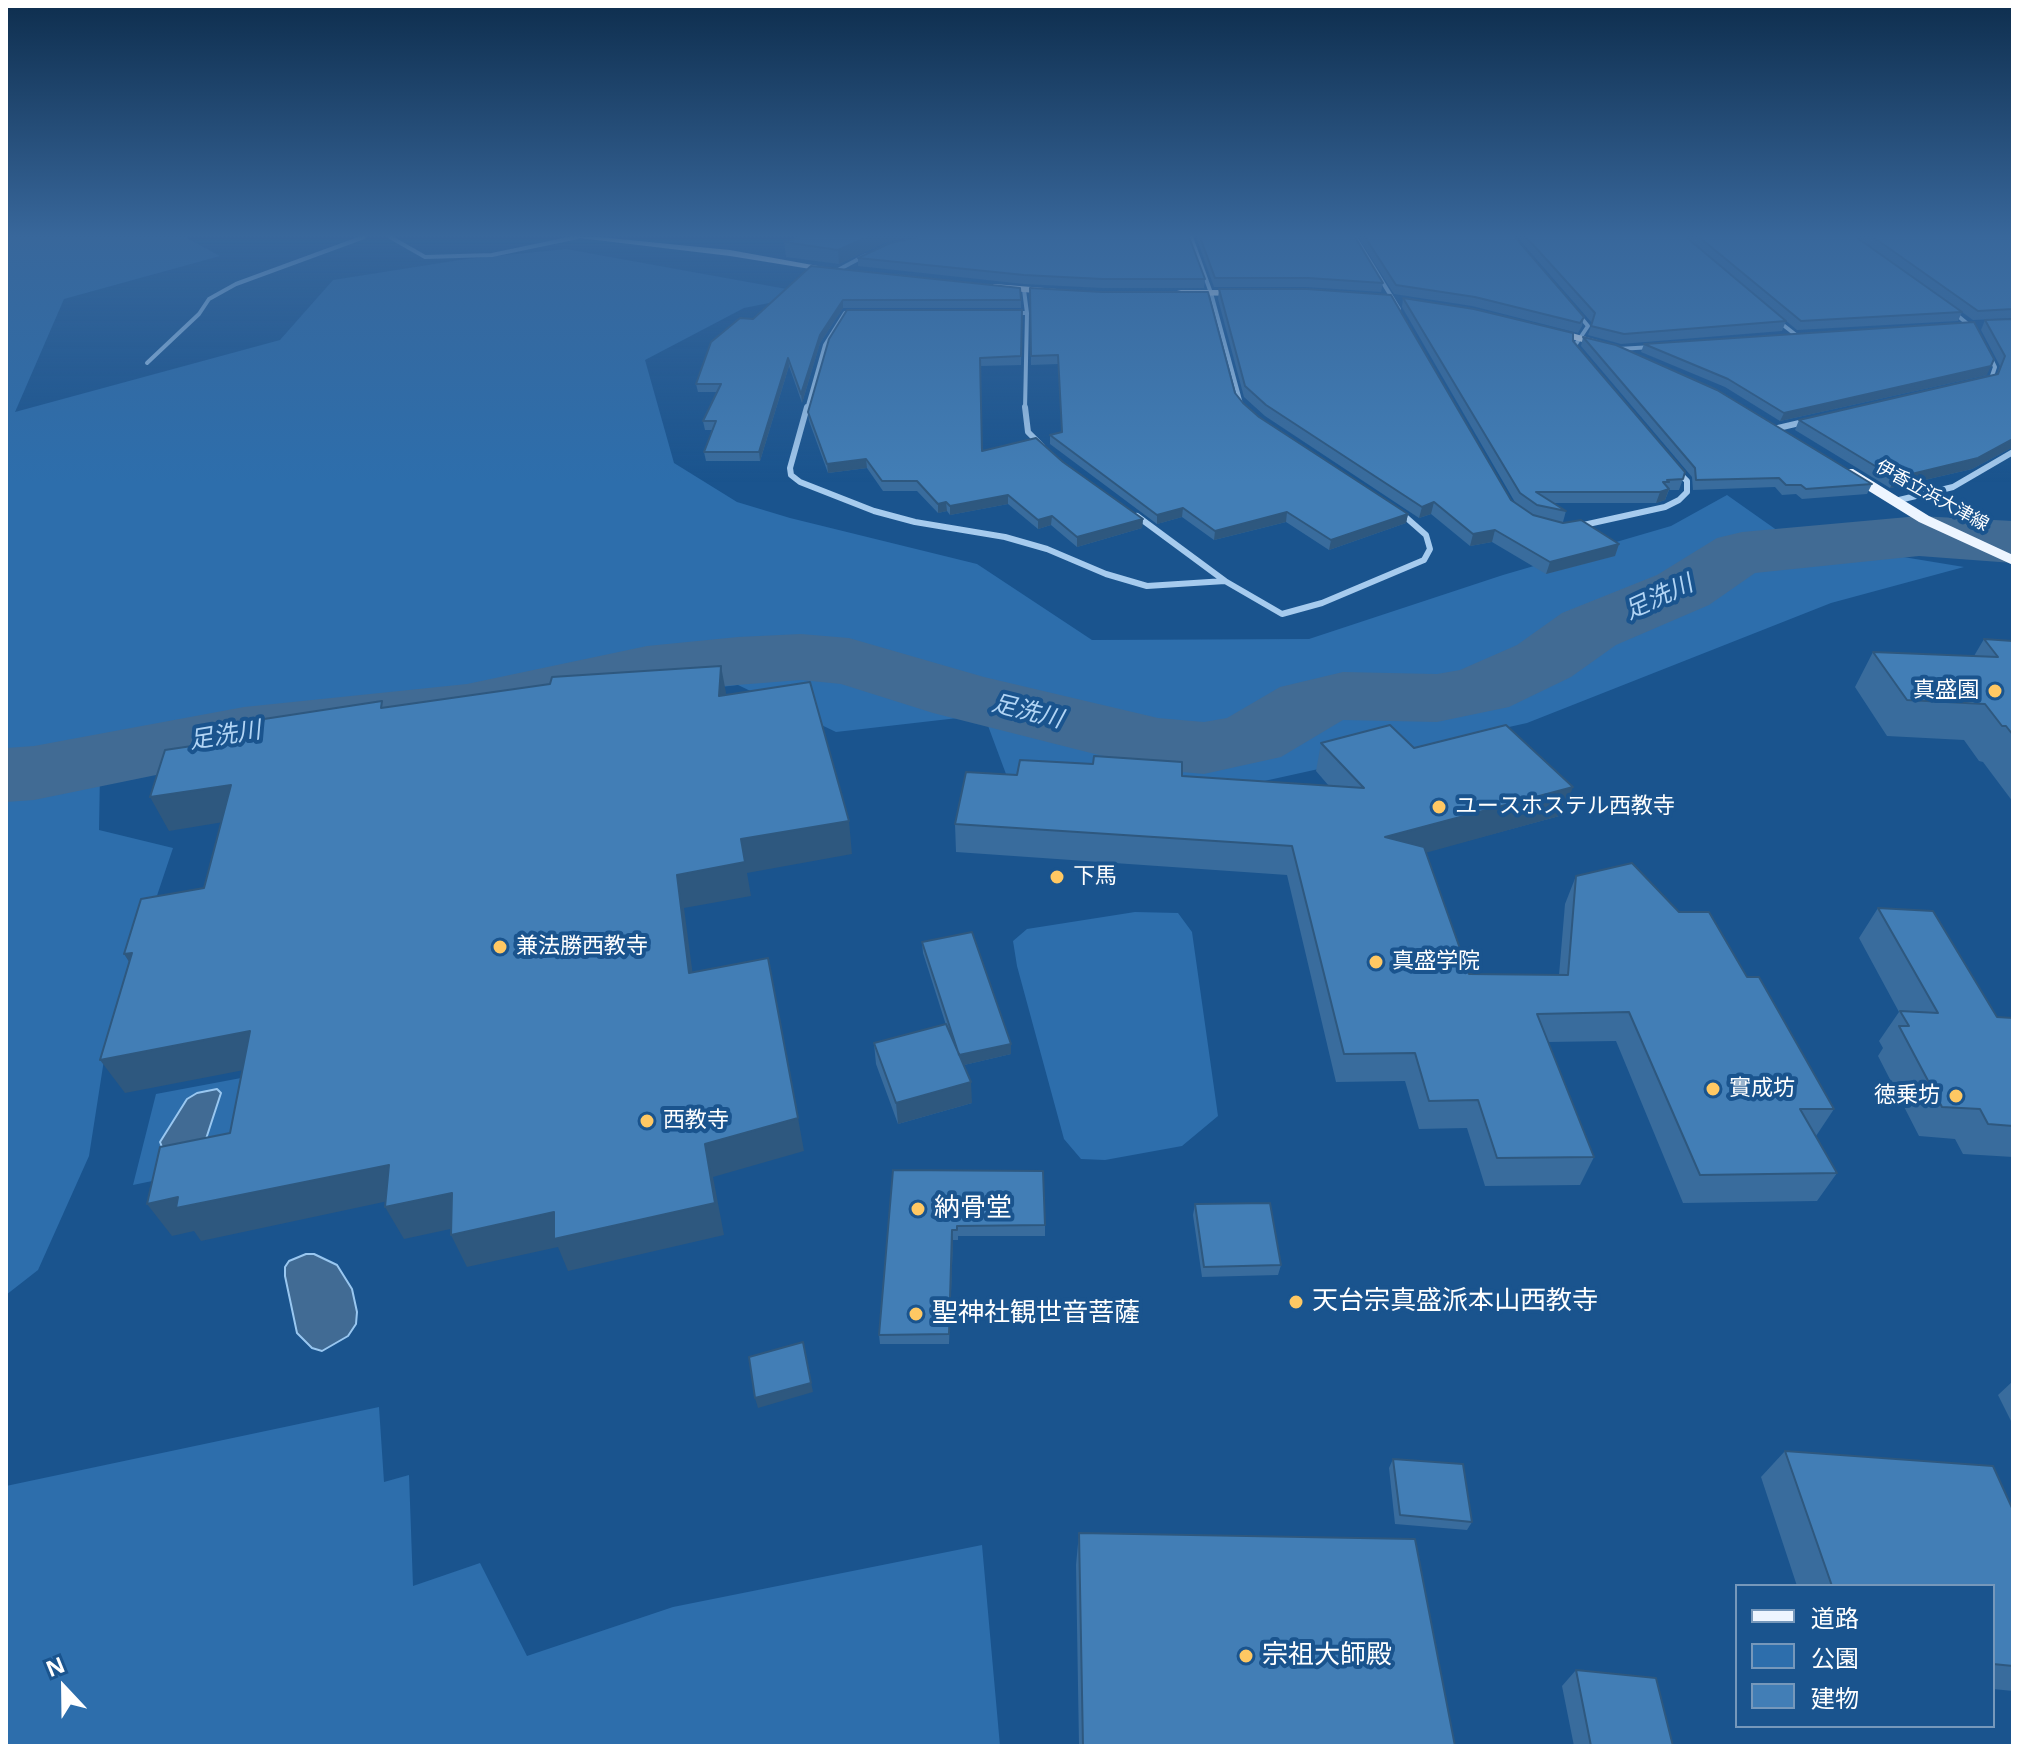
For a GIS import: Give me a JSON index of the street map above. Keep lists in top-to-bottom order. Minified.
{"streets":{"main road":["伊香立浜大津線"]},"water":["足洗川"],"places":["真盛園","ユースホステル西教寺","下馬","兼法勝西教寺","真盛学院","實成坊","徳乗坊","西教寺","納骨堂","天台宗真盛派本山西教寺","聖神社観世音菩薩","宗祖大師殿"],"legend":["道路","公園","建物"],"north":"top"}
